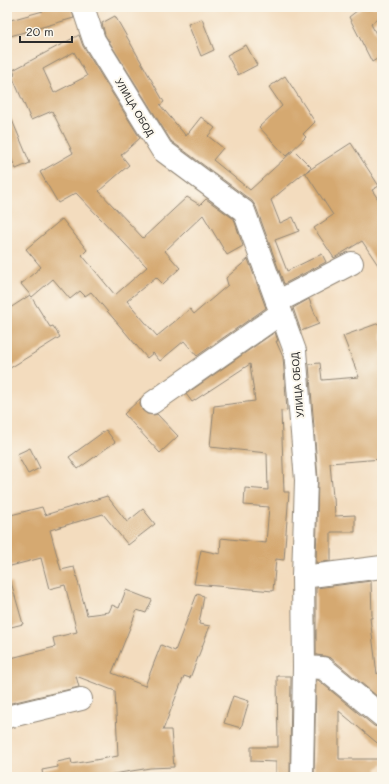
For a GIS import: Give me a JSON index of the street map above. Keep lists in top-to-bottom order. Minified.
{"streets":{"street":["УЛИЦА ОБОД"]},"scale_bar":"20 m"}
